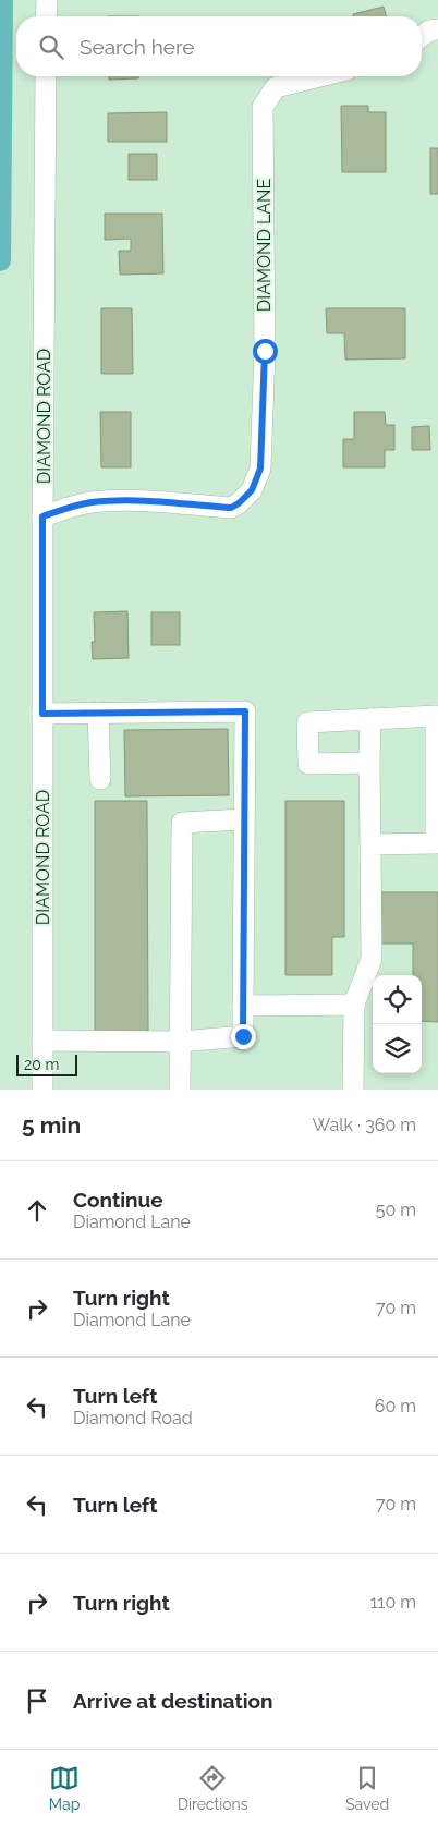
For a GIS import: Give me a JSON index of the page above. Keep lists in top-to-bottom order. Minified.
{"streets":{"street":["DIAMOND LANE","DIAMOND ROAD"]},"crossings":[["DIAMOND LANE","DIAMOND ROAD"]],"scale_bar":"20 m","page":{"search":"Search here","scale":"20 m","heading":["5 min","Walk · 360 m"],"list":[["Continue","Diamond Lane","50 m"],["Turn right","Diamond Lane","70 m"],["Turn left","Diamond Road","60 m"],["Turn left","70 m"],["Turn right","110 m"],"Arrive at destination"],"nav":["Map","Directions","Saved"]}}
